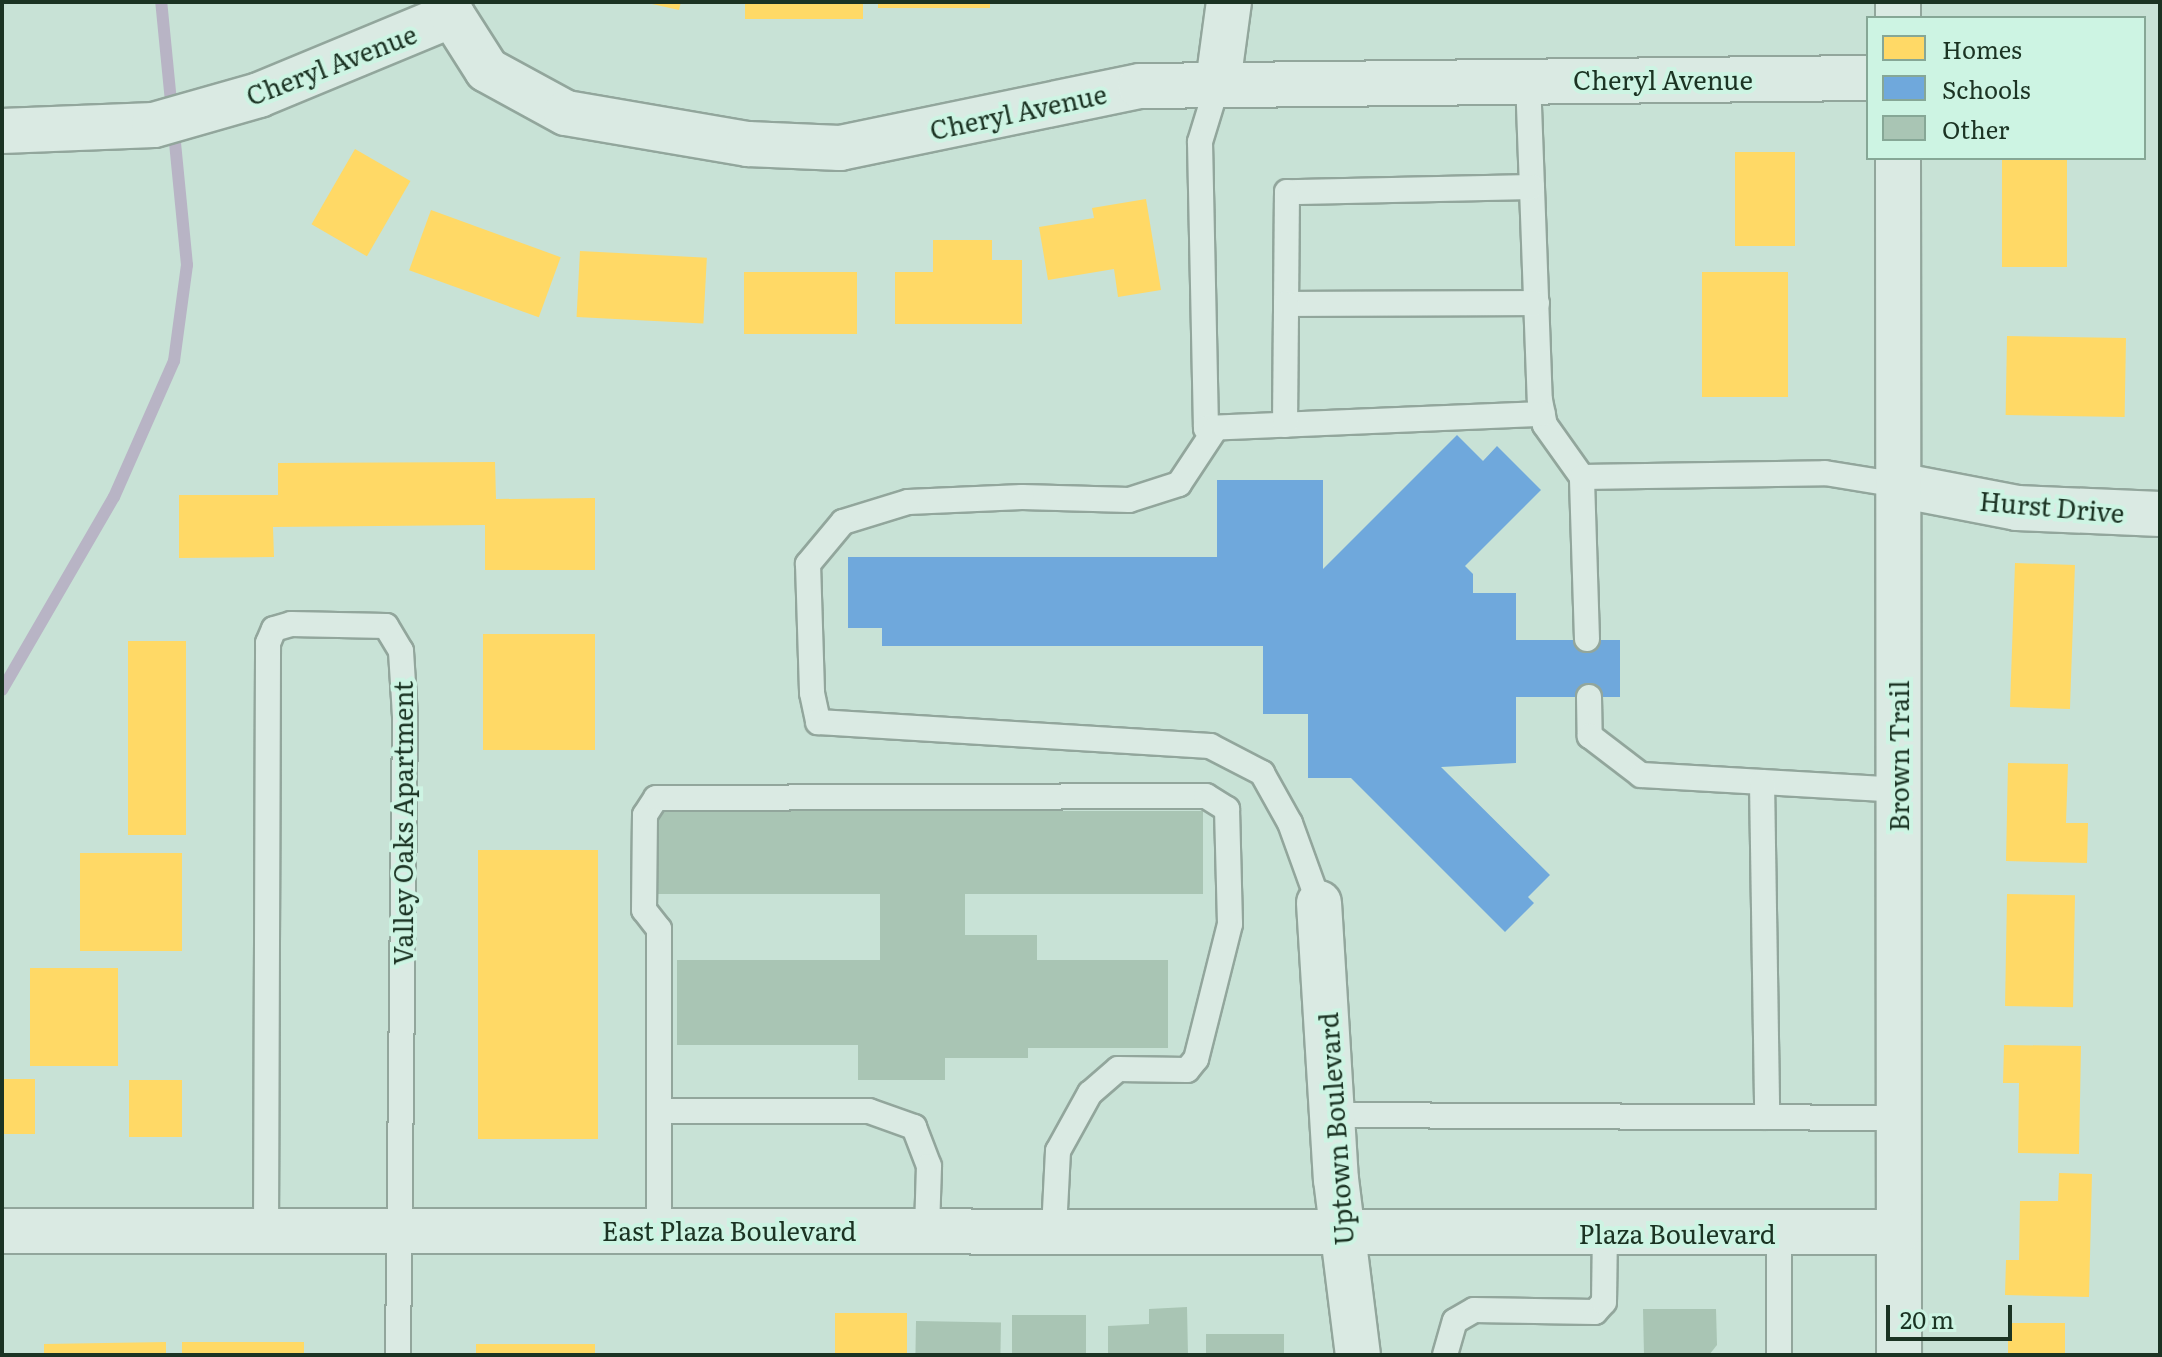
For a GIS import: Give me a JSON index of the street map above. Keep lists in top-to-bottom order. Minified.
{"streets":{"street":["Cheryl Avenue","Hurst Drive","Brown Trail","Uptown Boulevard","East Plaza Boulevard","Plaza Boulevard"],"lane":["Valley Oaks Apartment"]},"crossings":[["Hurst Drive","Brown Trail"],["Brown Trail","Plaza Boulevard"],["Valley Oaks Apartment","East Plaza Boulevard"],["Uptown Boulevard","East Plaza Boulevard"],["East Plaza Boulevard","Plaza Boulevard"]],"legend":["Homes","Schools","Other"],"scale_bar":"20 m"}
